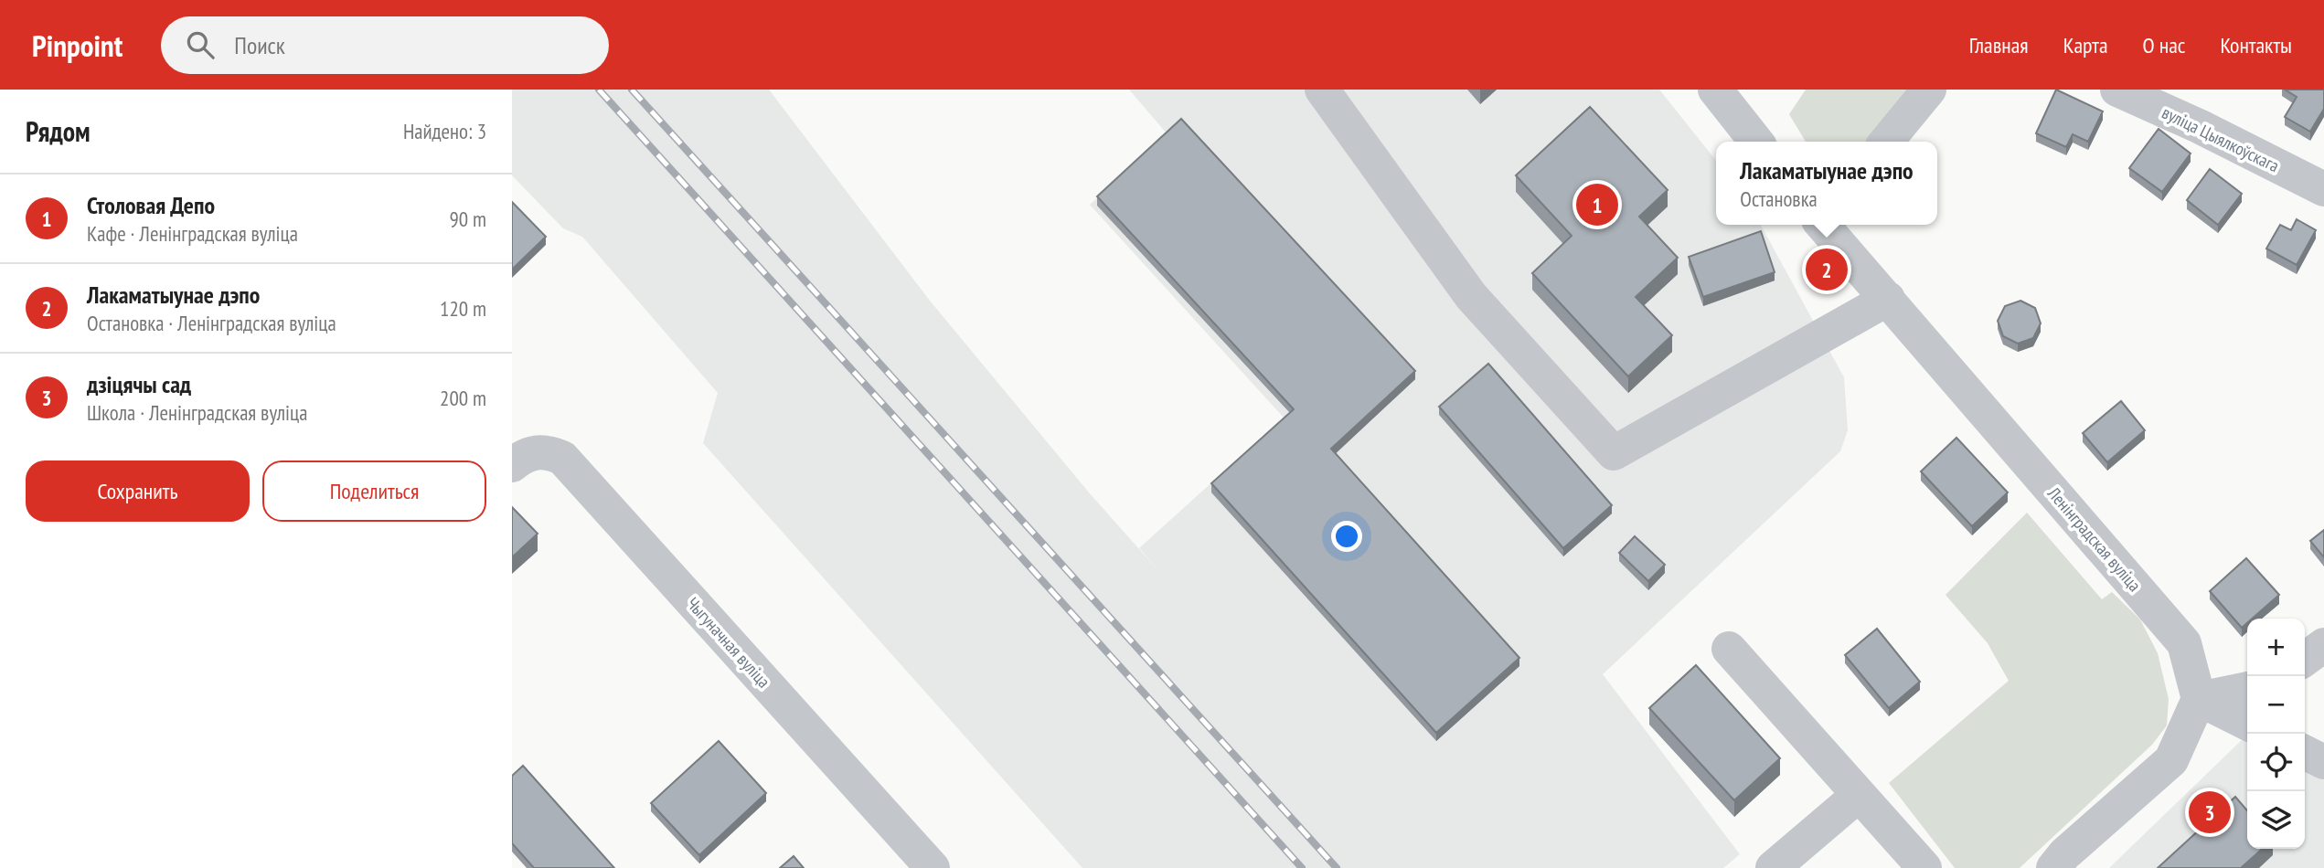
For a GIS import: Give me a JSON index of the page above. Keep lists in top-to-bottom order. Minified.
{"streets":{"street":["вуліца Цыялкоўскага","Ленінградская вуліца","Чыгуначная вуліца"]},"page":{"header":"Pinpoint","search":"Поиск","nav":["Главная","Карта","О нас","Контакты"],"heading":["Рядом","Найдено: 3"],"popup":["Лакаматыунае дэпо","Остановка"],"list":[{"mark":"1","name":"Столовая Депо","note":"Кафе · Ленінградская вуліца","value":"90 m"},{"mark":"2","name":"Лакаматыунае дэпо","note":"Остановка · Ленінградская вуліца","value":"120 m"},{"mark":"3","name":"дзіцячы сад","note":"Школа · Ленінградская вуліца","value":"200 m"}],"pins":["1","2","3"],"buttons":["Сохранить","Поделиться"],"map_buttons":["+","−"]}}
